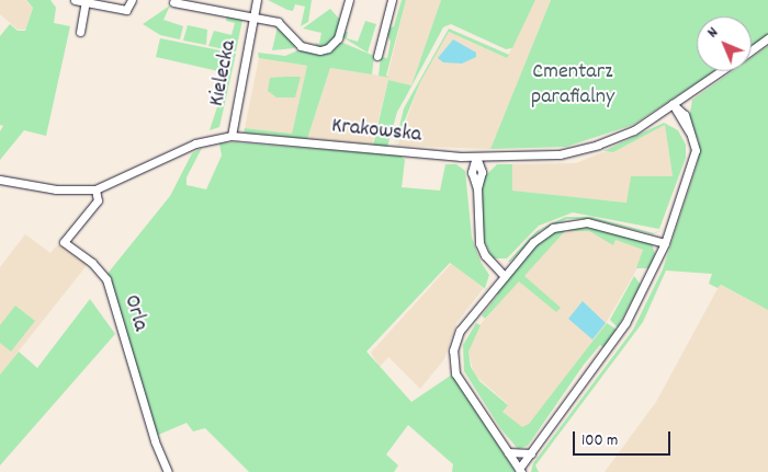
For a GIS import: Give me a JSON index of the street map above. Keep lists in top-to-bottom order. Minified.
{"streets":{"street":["Kielecka","Krakowska","Orla"]},"crossings":[["Kielecka","Krakowska"],["Krakowska","Orla"]],"parks":["Cmentarz parafialny"],"scale_bar":"100 m","north":"top left"}
